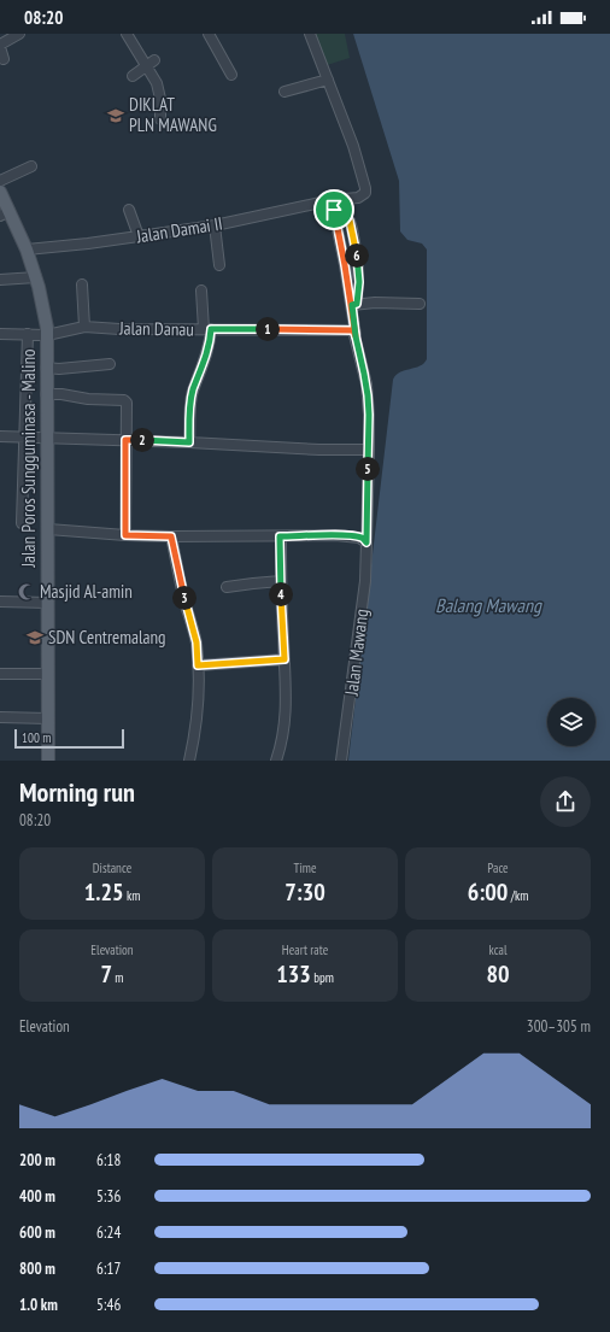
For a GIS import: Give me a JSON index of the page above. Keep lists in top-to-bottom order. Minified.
{"streets":{"main road":["Jalan Poros Sungguminasa - Malino"],"street":["Jalan Damai II","Jalan Danau","Jalan Mawang"]},"crossings":[["Jalan Damai II","Jalan Poros Sungguminasa - Malino"],["Jalan Danau","Jalan Poros Sungguminasa - Malino"],["Jalan Danau","Jalan Mawang"]],"water":["Balang Mawang"],"places":{"school or university":["DIKLAT PLN MAWANG","SDN Centremalang"],"mosque":["Masjid Al-amin"]},"scale_bar":"100 m","page":{"status":"08:20","pins":["6","1","2","5","4","3"],"scale":"100 m","heading":["Morning run","08:20"],"stats":[["Distance","1.25 km"],["Time","7:30"],["Pace","6:00 /km"],["Elevation","7 m"],["Heart rate","133 bpm"],["kcal","80"]],"chart":["Elevation","300–305 m"],"list":[{"name":"200 m","note":"6:18"},{"name":"400 m","note":"5:36"},{"name":"600 m","note":"6:24"},{"name":"800 m","note":"6:17"},{"name":"1.0 km","note":"5:46"}]}}
